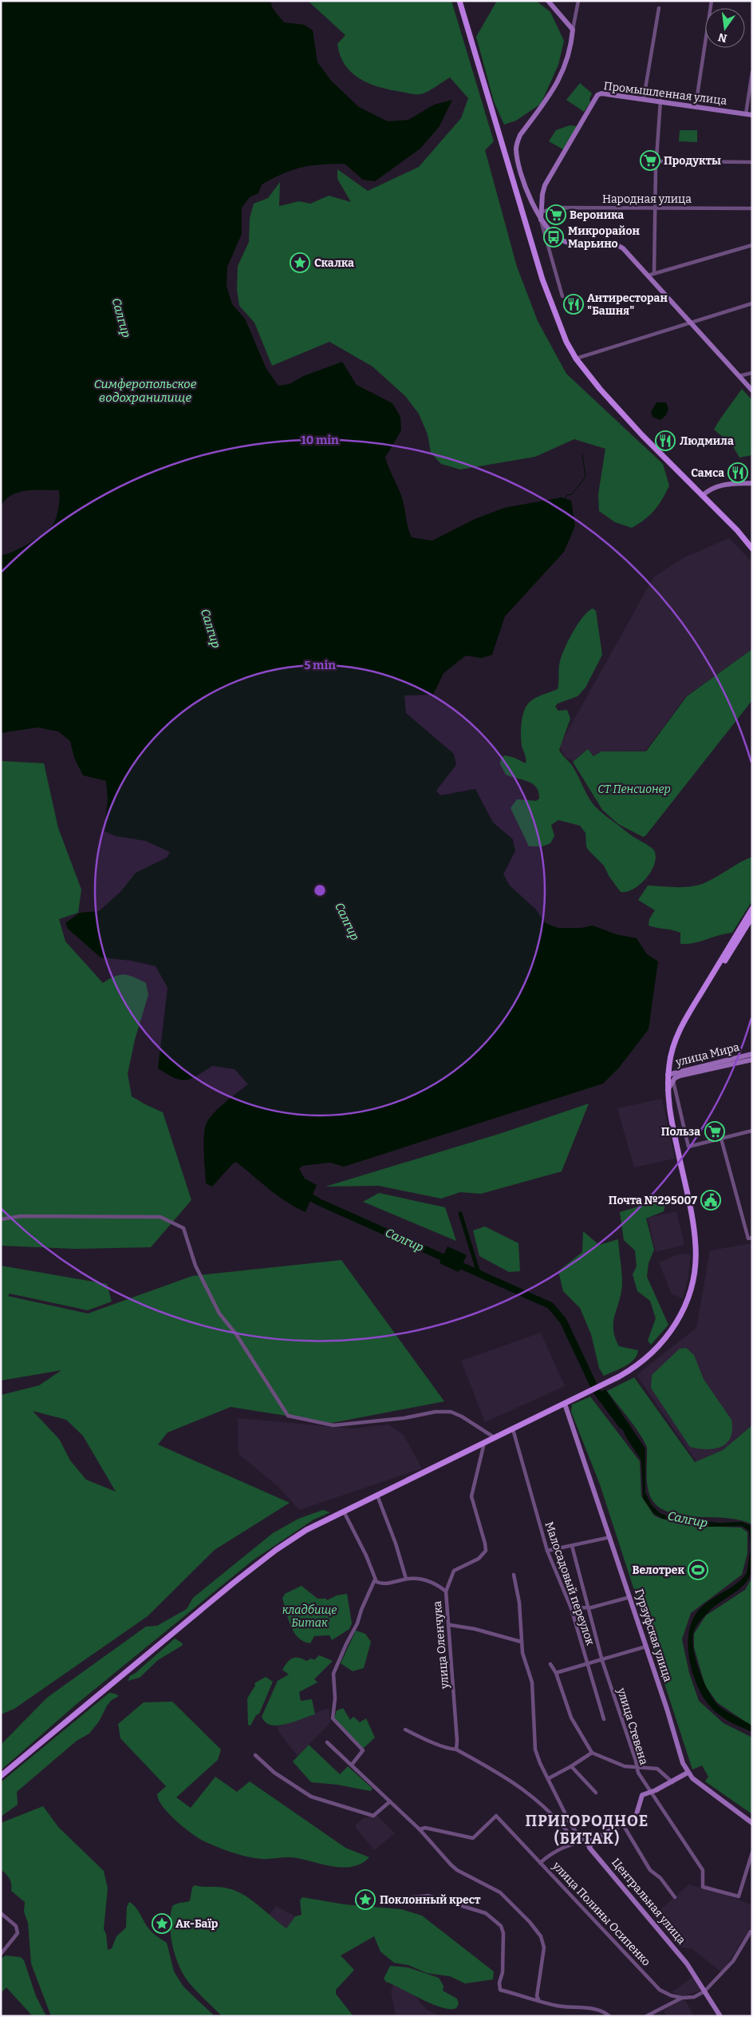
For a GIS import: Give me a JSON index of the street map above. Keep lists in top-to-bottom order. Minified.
{"streets":{"street":["Промышленная улица","Народная улица","улица Мира","Малосадовый переулок","Гурзуфская улица","улица Оленчука","улица Стевена","Центральная улица","улица Полины Осипенко"]},"crossings":[["Промышленная улица","Народная улица"]],"districts":["ПРИГОРОДНОЕ (БИТАК)"],"water":["Салгир","Симферопольское водохранилище"],"parks":["СТ Пенсионер","кладбище Битак"],"places":{"supermarket":["Продукты","Вероника","Польза"],"bus stop":["Микрорайон Марьино"],"place":["Скалка","Поклонный крест","Ак-Баїр"],"restaurant":["Антиресторан \"Башня\"","Людмила","Самса"],"public building":["Почта №295007"],"sports":["Велотрек"]},"north":"bottom","rings":["10 min","5 min"]}
